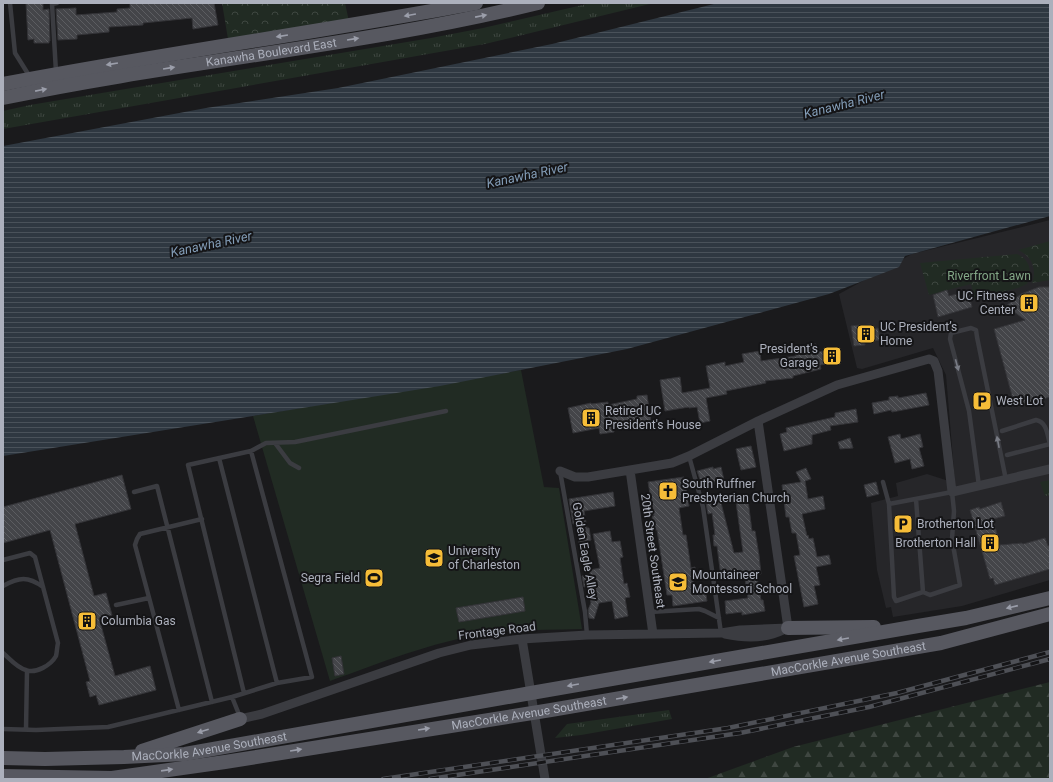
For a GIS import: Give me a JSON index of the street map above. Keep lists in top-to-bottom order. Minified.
{"streets":{"main road":["Kanawha Boulevard East","MacCorkle Avenue Southeast"],"street":["20th Street Southeast","Frontage Road"],"lane":["Golden Eagle Alley"]},"crossings":[["Golden Eagle Alley","Frontage Road"],["20th Street Southeast","Frontage Road"]],"water":["Kanawha River"],"parks":["Riverfront Lawn"],"places":{"building":["UC Fitness Center","UC President’s Home","President's Garage","Retired UC President's House","Brotherton Hall","Columbia Gas"],"parking":["West Lot","Brotherton Lot"],"church":["South Ruffner Presbyterian Church"],"school or university":["University of Charleston","Mountaineer Montessori School"],"sports":["Segra Field"]}}
